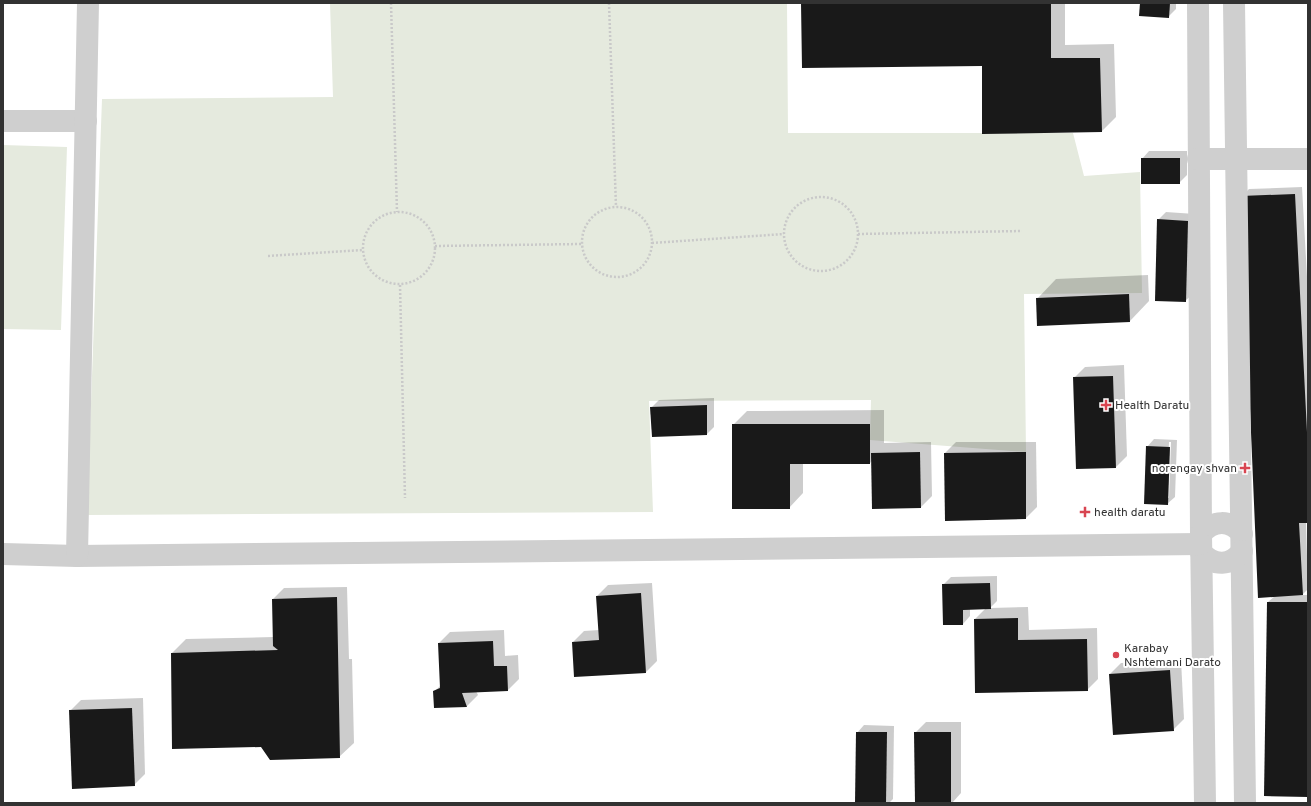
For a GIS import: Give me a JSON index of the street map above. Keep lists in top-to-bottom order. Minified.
{"places":{"health":["Health Daratu","norengay shvan","health daratu"],"other":["Karabay Nshtemani Darato"]}}
